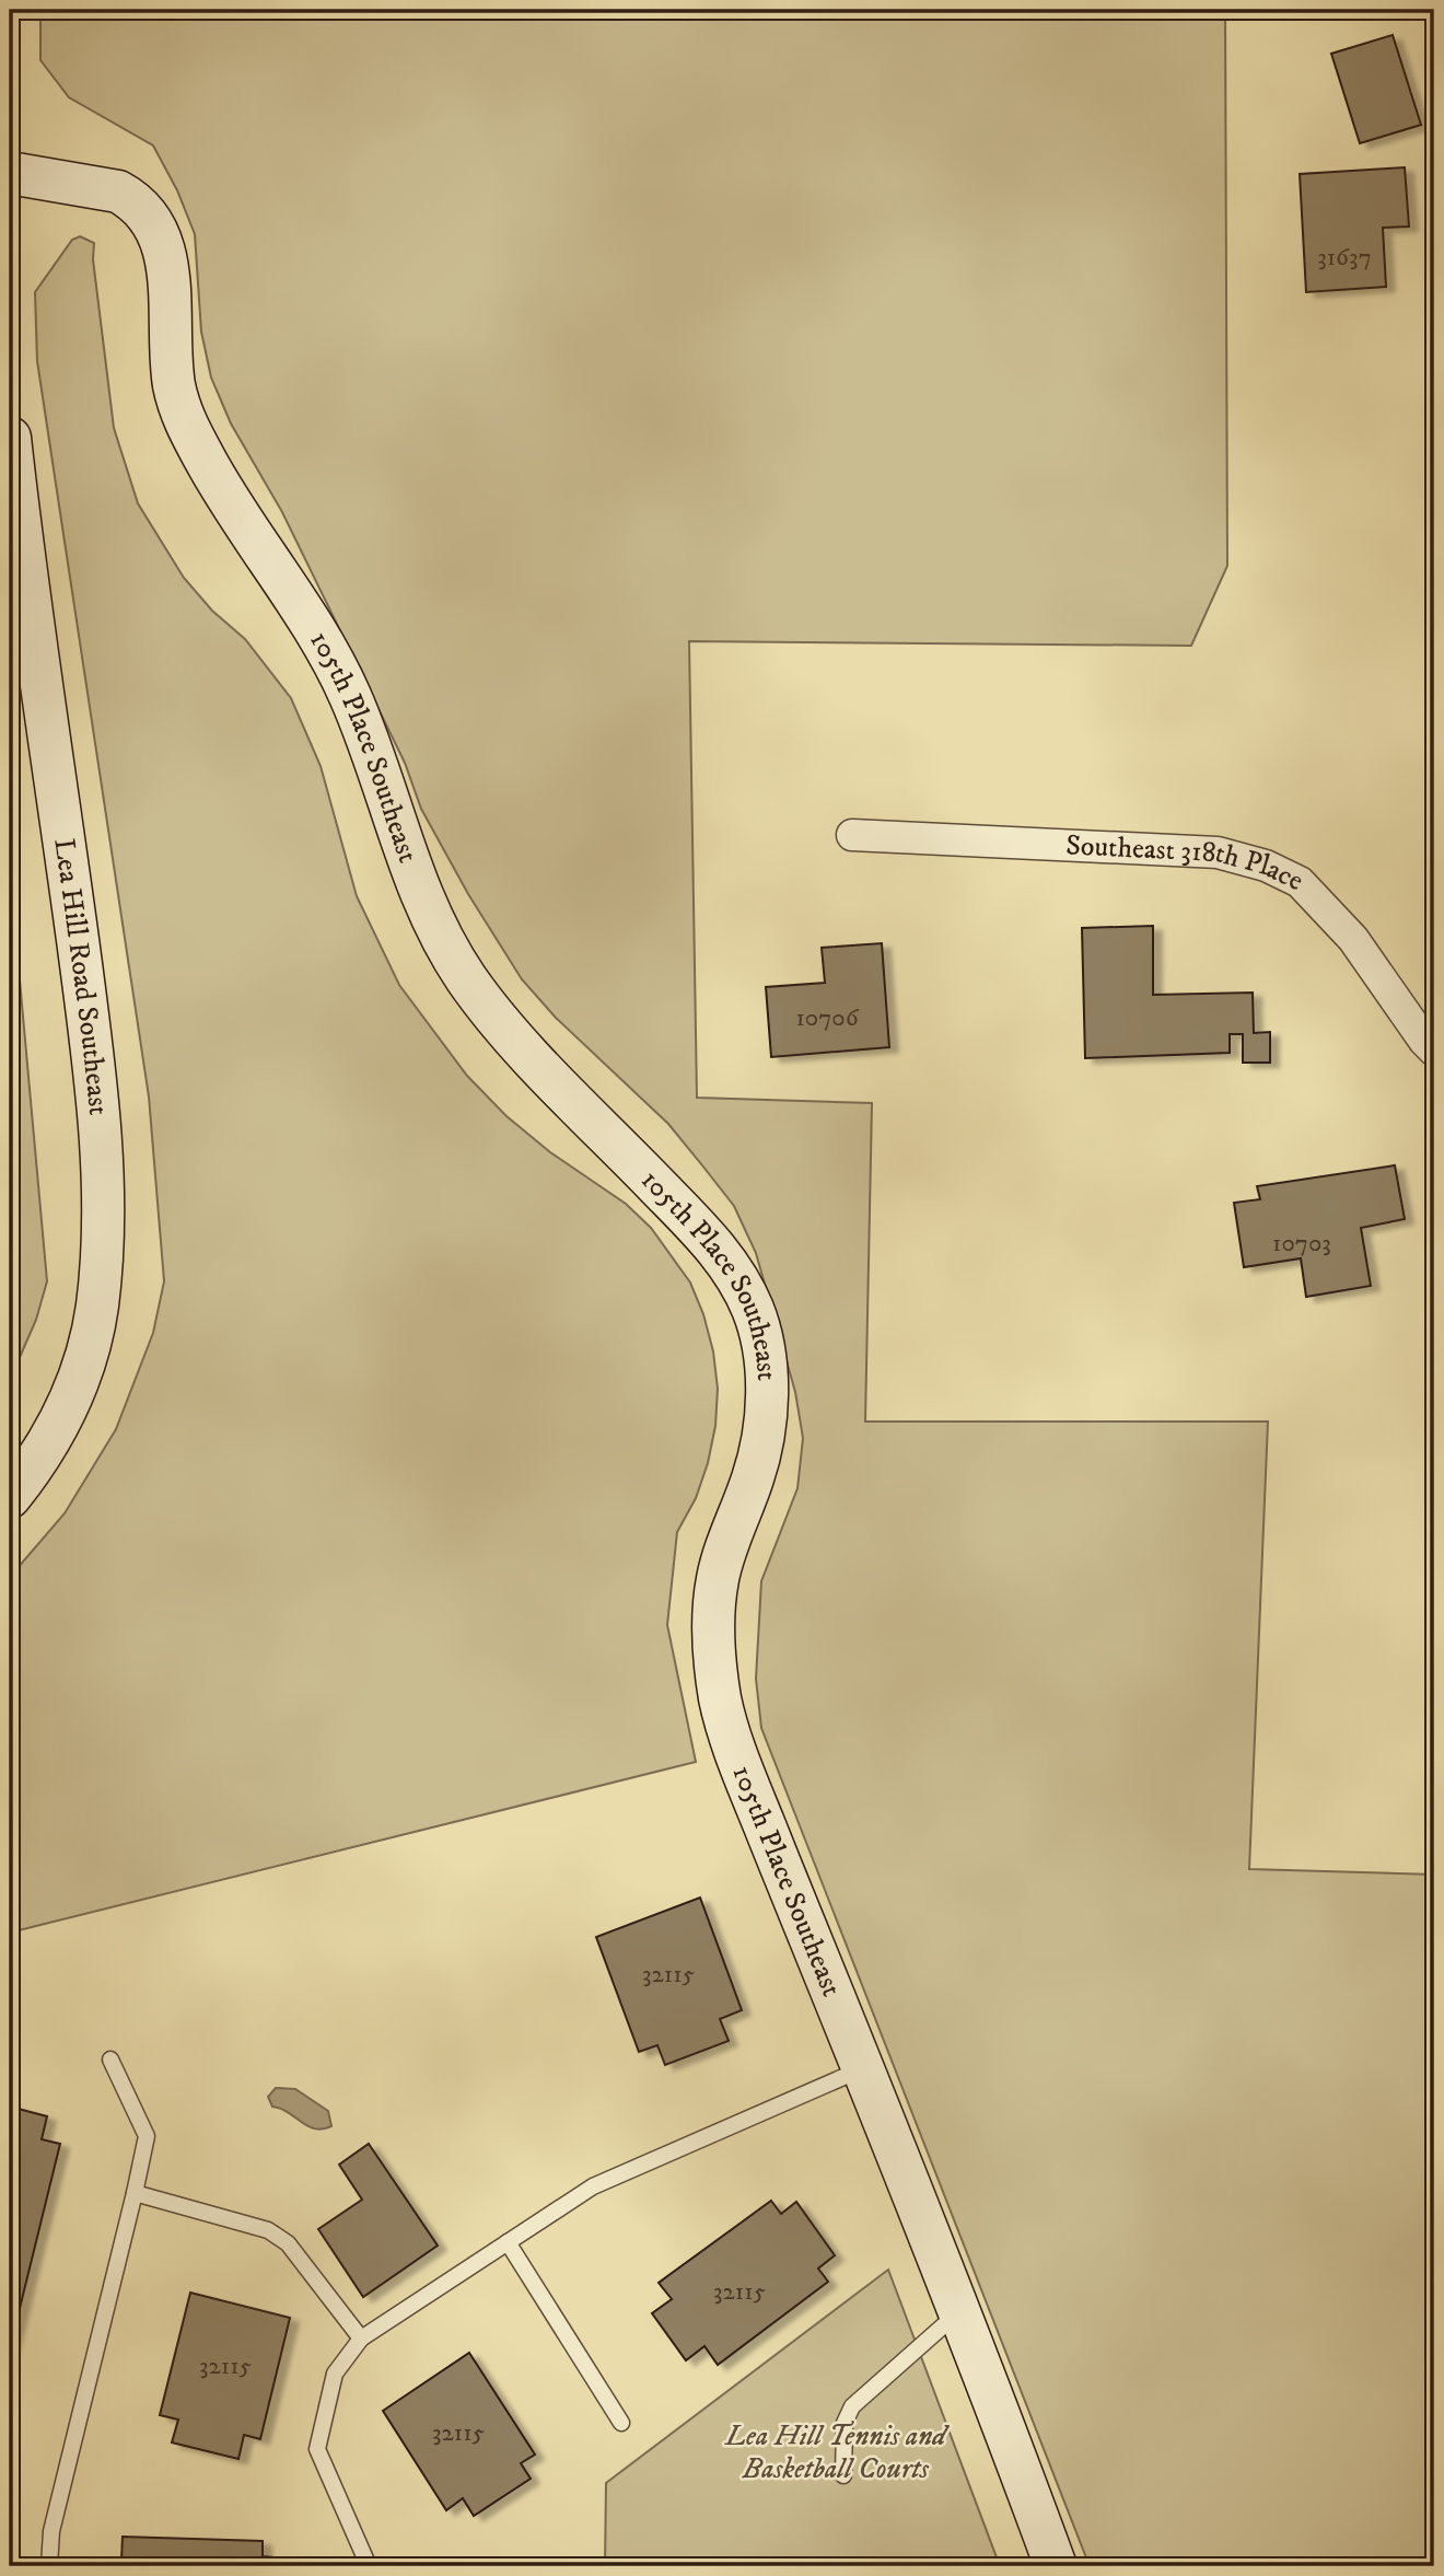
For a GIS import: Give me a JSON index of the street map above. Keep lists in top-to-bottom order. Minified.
{"streets":{"street":["105th Place Southeast","Southeast 318th Place","Lea Hill Road Southeast"]},"parks":["Lea Hill Tennis and Basketball Courts"],"house_numbers":["31637","10706","10703","32115","32115","32115","32115"]}
